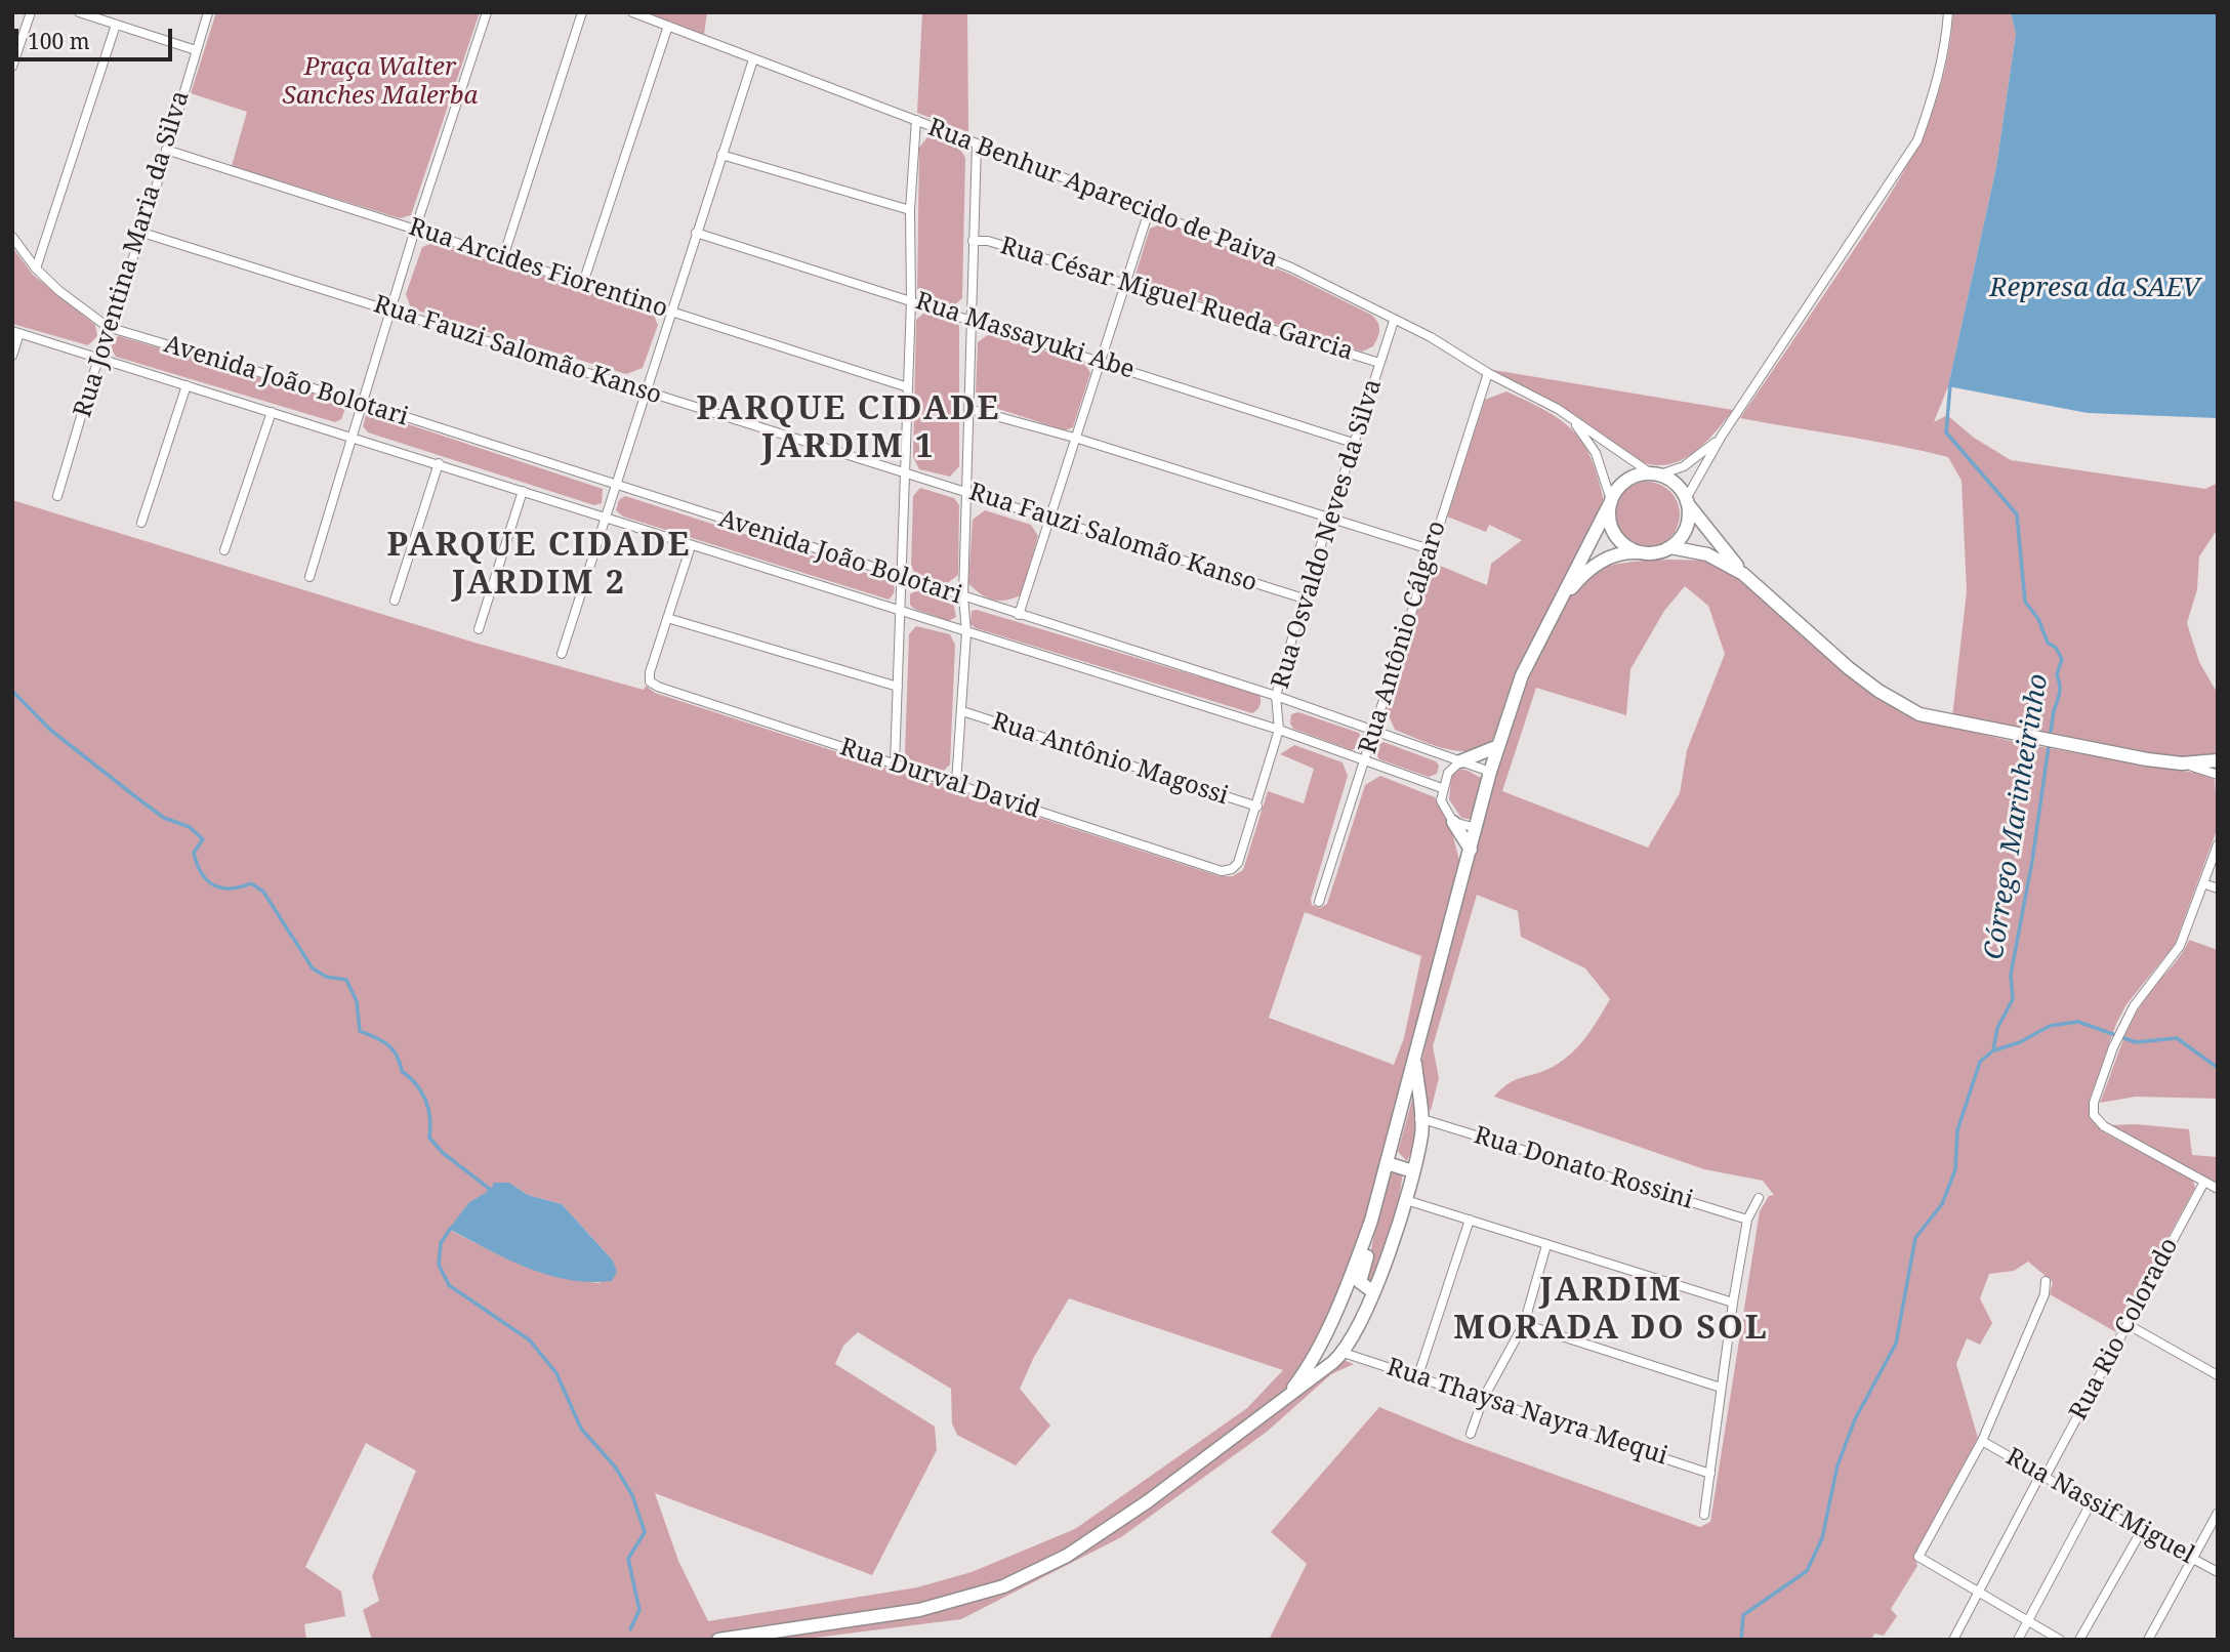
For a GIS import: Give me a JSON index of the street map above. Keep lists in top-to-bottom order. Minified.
{"streets":{"street":["Rua Benhur Aparecido de Paiva","Rua Joventina Maria da Silva","Rua Arcides Fiorentino","Rua César Miguel Rueda Garcia","Rua Massayuki Abe","Rua Fauzi Salomão Kanso","Avenida João Bolotari","Rua Osvaldo Neves da Silva","Rua Antônio Cálgaro","Rua Antônio Magossi","Rua Durval David","Rua Donato Rossini","Rua Rio Colorado","Rua Thaysa Nayra Mequi","Rua Nassif Miguel"]},"crossings":[["Rua Benhur Aparecido de Paiva","Rua Osvaldo Neves da Silva"],["Rua Benhur Aparecido de Paiva","Rua Antônio Cálgaro"],["Rua Joventina Maria da Silva","Rua Arcides Fiorentino"],["Rua Joventina Maria da Silva","Rua Fauzi Salomão Kanso"],["Rua Joventina Maria da Silva","Avenida João Bolotari"],["Rua César Miguel Rueda Garcia","Rua Osvaldo Neves da Silva"],["Rua Massayuki Abe","Rua Osvaldo Neves da Silva"],["Rua Fauzi Salomão Kanso","Rua Osvaldo Neves da Silva"],["Avenida João Bolotari","Rua Osvaldo Neves da Silva"],["Avenida João Bolotari","Rua Antônio Cálgaro"],["Rua Osvaldo Neves da Silva","Rua Antônio Magossi"],["Rua Osvaldo Neves da Silva","Rua Durval David"],["Rua Rio Colorado","Rua Nassif Miguel"]],"districts":["PARQUE CIDADE JARDIM 1","PARQUE CIDADE JARDIM 2","JARDIM MORADA DO SOL"],"water":["Represa da SAEV","Córrego Marinheirinho"],"parks":["Praça Walter Sanches Malerba"],"scale_bar":"100 m"}
